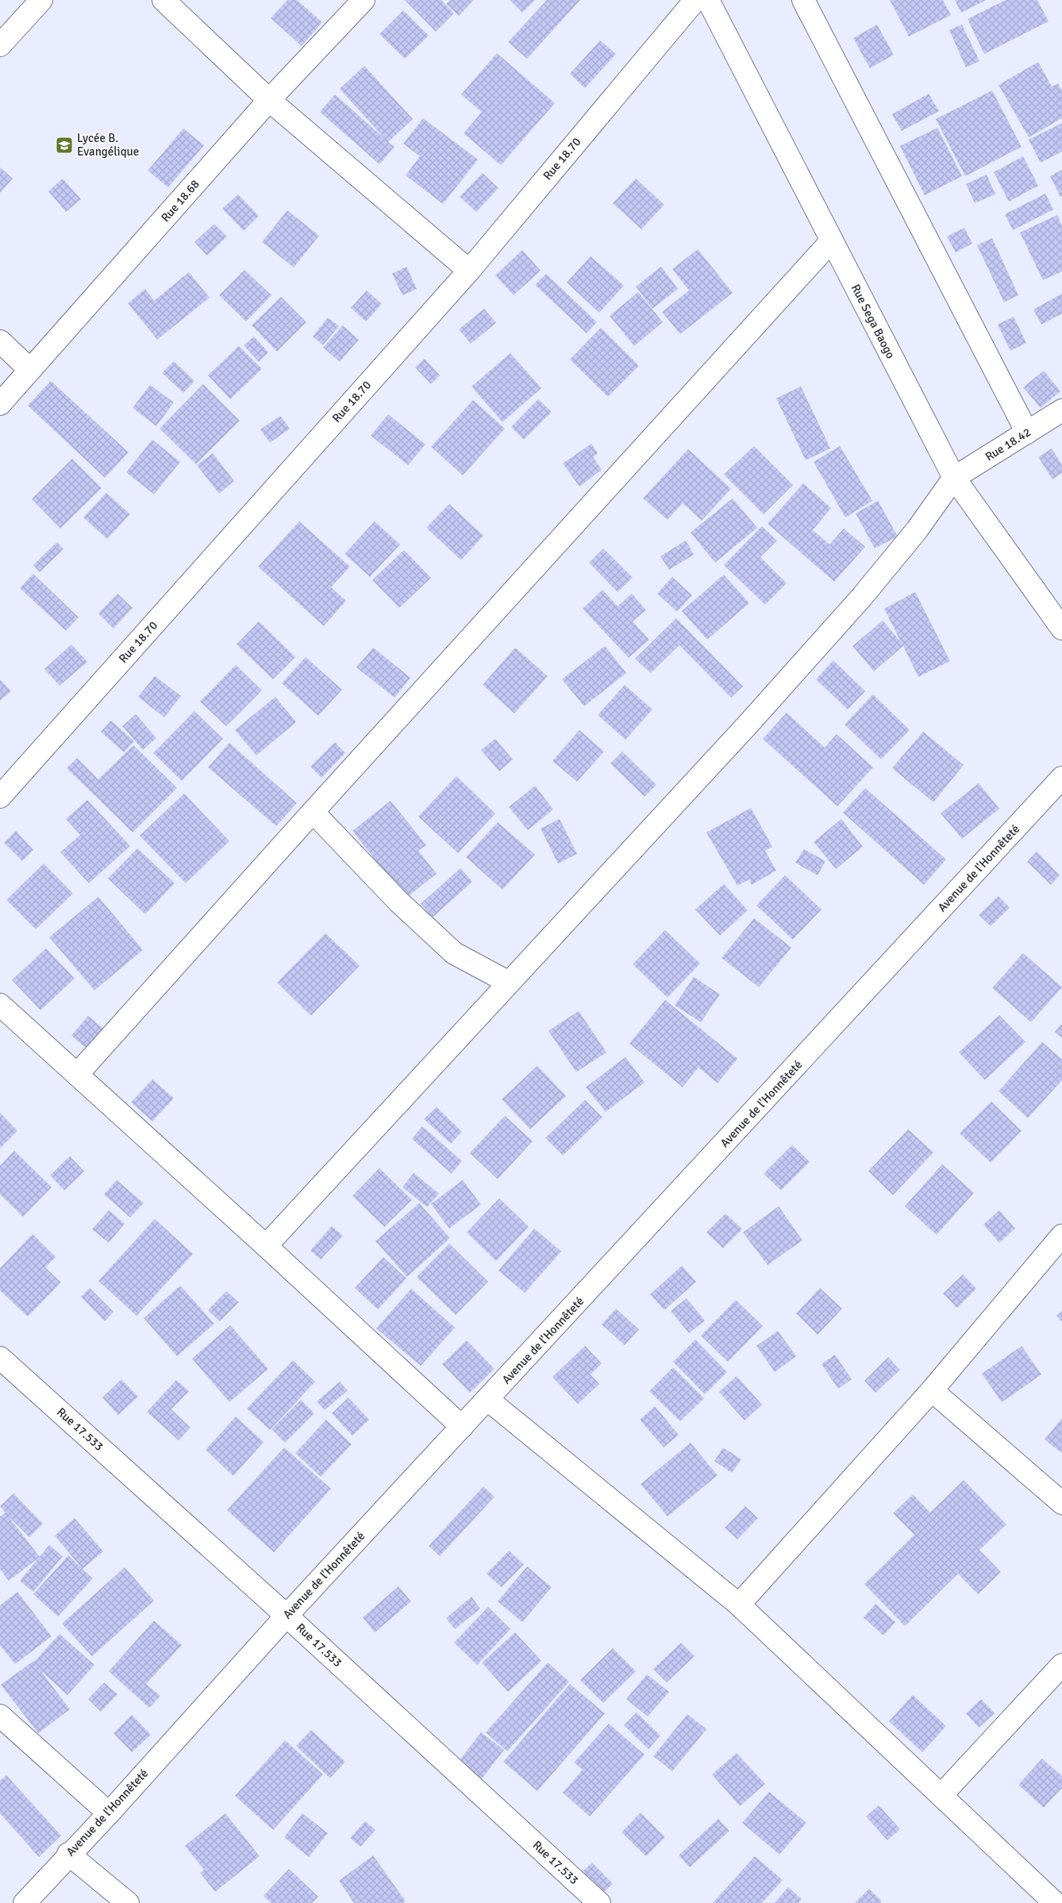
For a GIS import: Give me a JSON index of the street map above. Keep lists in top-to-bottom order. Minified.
{"streets":{"street":["Rue 18.70","Rue 18.68","Rue Sega Baogo","Rue 18.42","Avenue de l'Honnêteté","Rue 17.533"]},"crossings":[["Rue Sega Baogo","Rue 18.42"],["Avenue de l'Honnêteté","Rue 17.533"]],"places":{"school or university":["Lycée B. Evangélique"]}}
